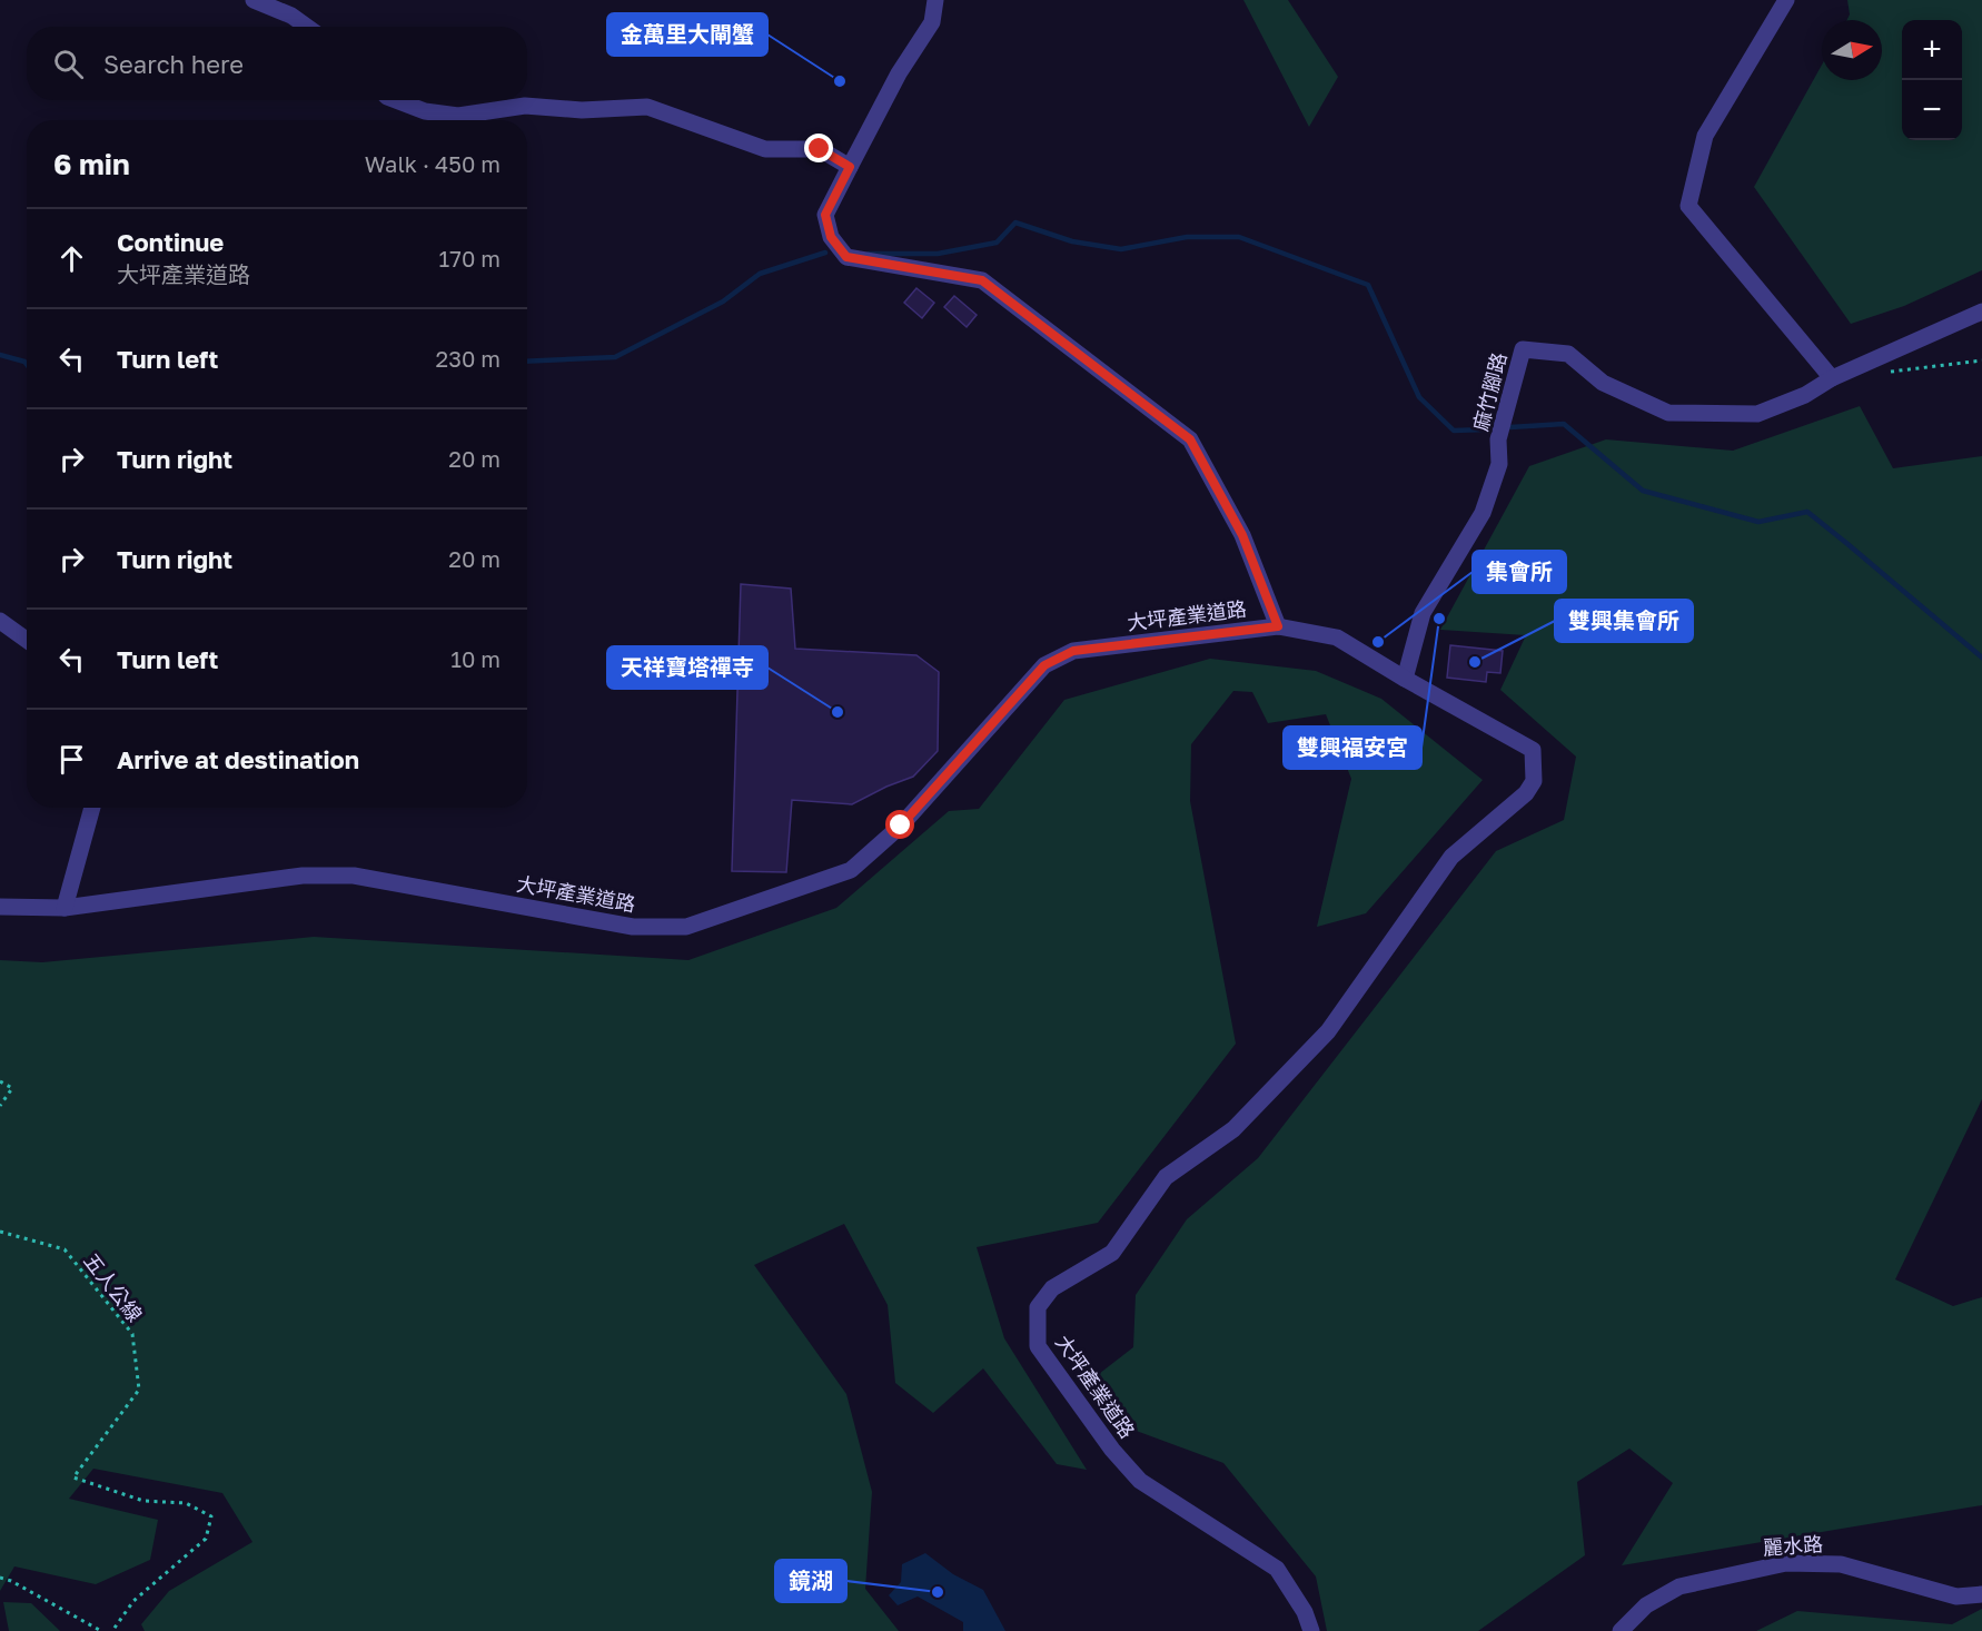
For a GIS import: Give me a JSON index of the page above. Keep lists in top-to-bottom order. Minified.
{"streets":{"street":["麻竹腳路","大坪產業道路","麗水路"],"path":["五人公線"]},"crossings":[["麻竹腳路","大坪產業道路"]],"places":["金萬里大閘蟹","雙興福安宮","集會所","雙興集會所","天祥寶塔禪寺","鏡湖"],"north":"right","page":{"map_buttons":["+","−"],"search":"Search here","heading":["6 min","Walk · 450 m"],"list":[["Continue","大坪產業道路","170 m"],["Turn left","230 m"],["Turn right","20 m"],["Turn right","20 m"],["Turn left","10 m"],"Arrive at destination"]}}
